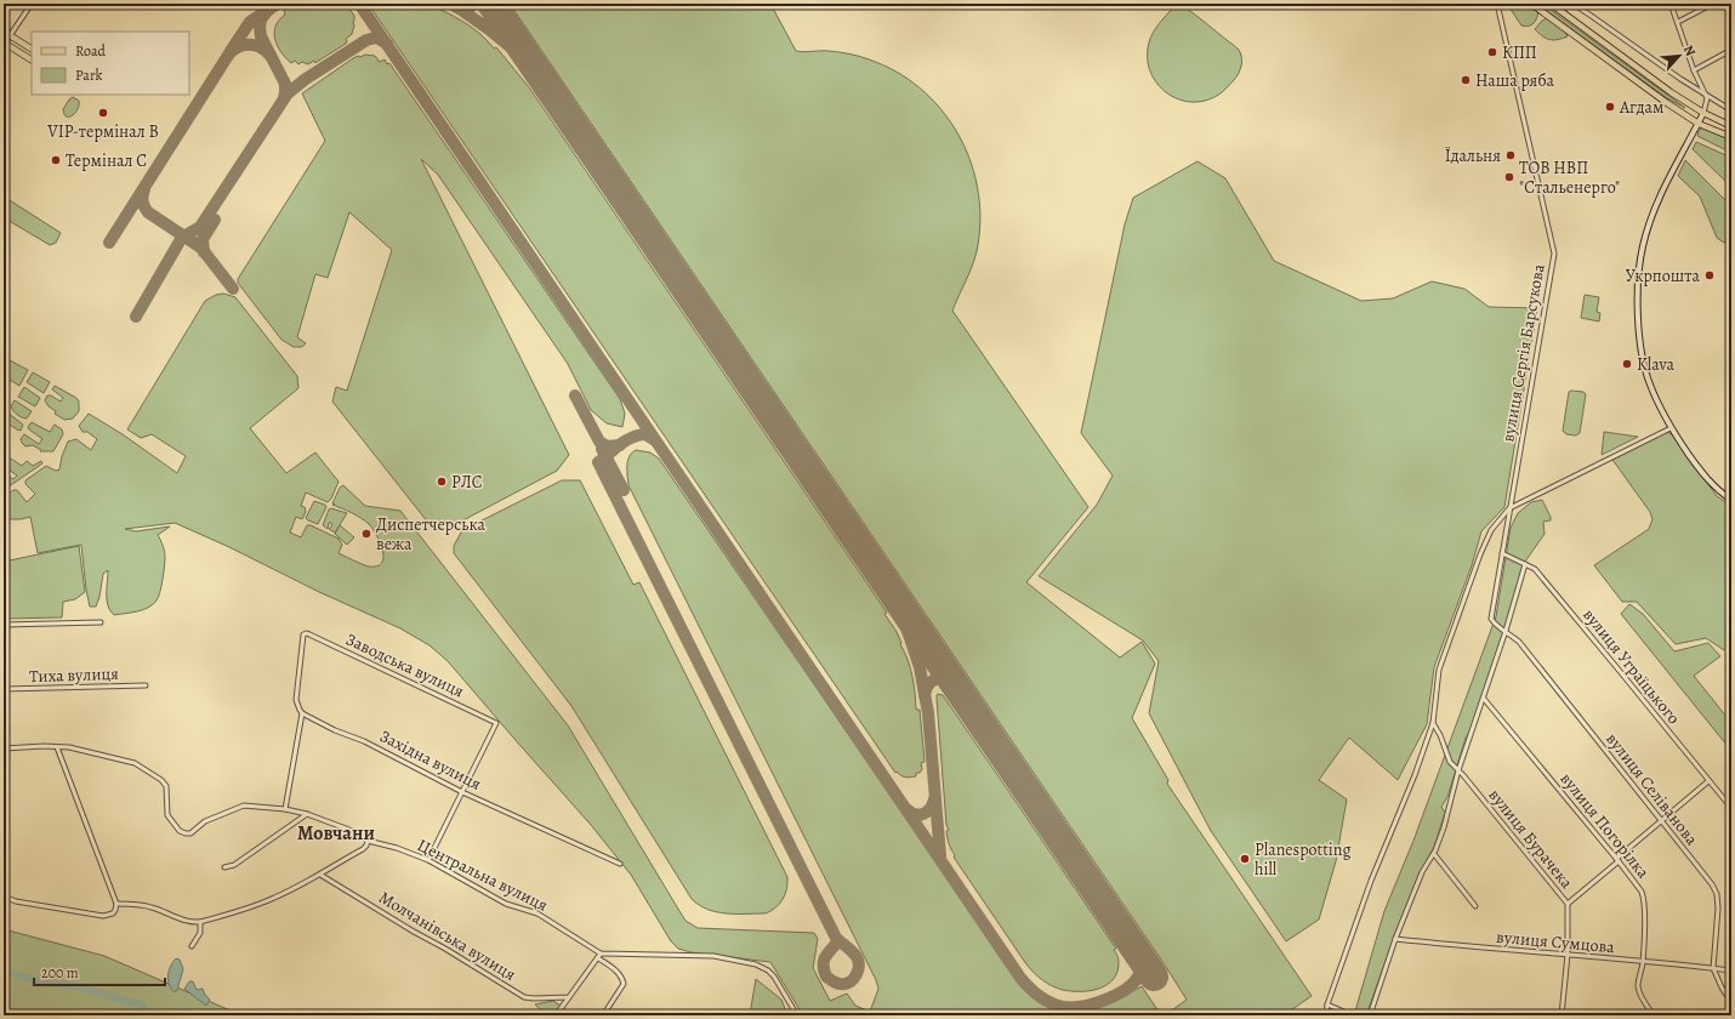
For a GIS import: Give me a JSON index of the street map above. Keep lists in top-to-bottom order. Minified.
{"streets":{"street":["вулиця Сергія Барсукова","Заводська вулиця","вулиця Уграїцького","Тиха вулиця","Західна вулиця","вулиця Селіванова","вулиця Погорілка","вулиця Бурачека","Центральна вулиця","Молчанівська вулиця","вулиця Сумцова"]},"crossings":[["вулиця Сергія Барсукова","вулиця Уграїцького"],["вулиця Сергія Барсукова","вулиця Селіванова"],["Заводська вулиця","Західна вулиця"],["вулиця Селіванова","вулиця Сумцова"],["вулиця Погорілка","вулиця Сумцова"],["вулиця Бурачека","вулиця Сумцова"]],"districts":["Мовчани"],"places":["КПП","Наша ряба","Агдам","VIP-термінал B","Їдальня","Термінал C","ТОВ НВП \"Стальенерго\"","Укрпошта","Klava","РЛС","Диспетчерська вежа","Planespotting hill"],"legend":["Road","Park"],"scale_bar":"200 m","north":"top right"}
